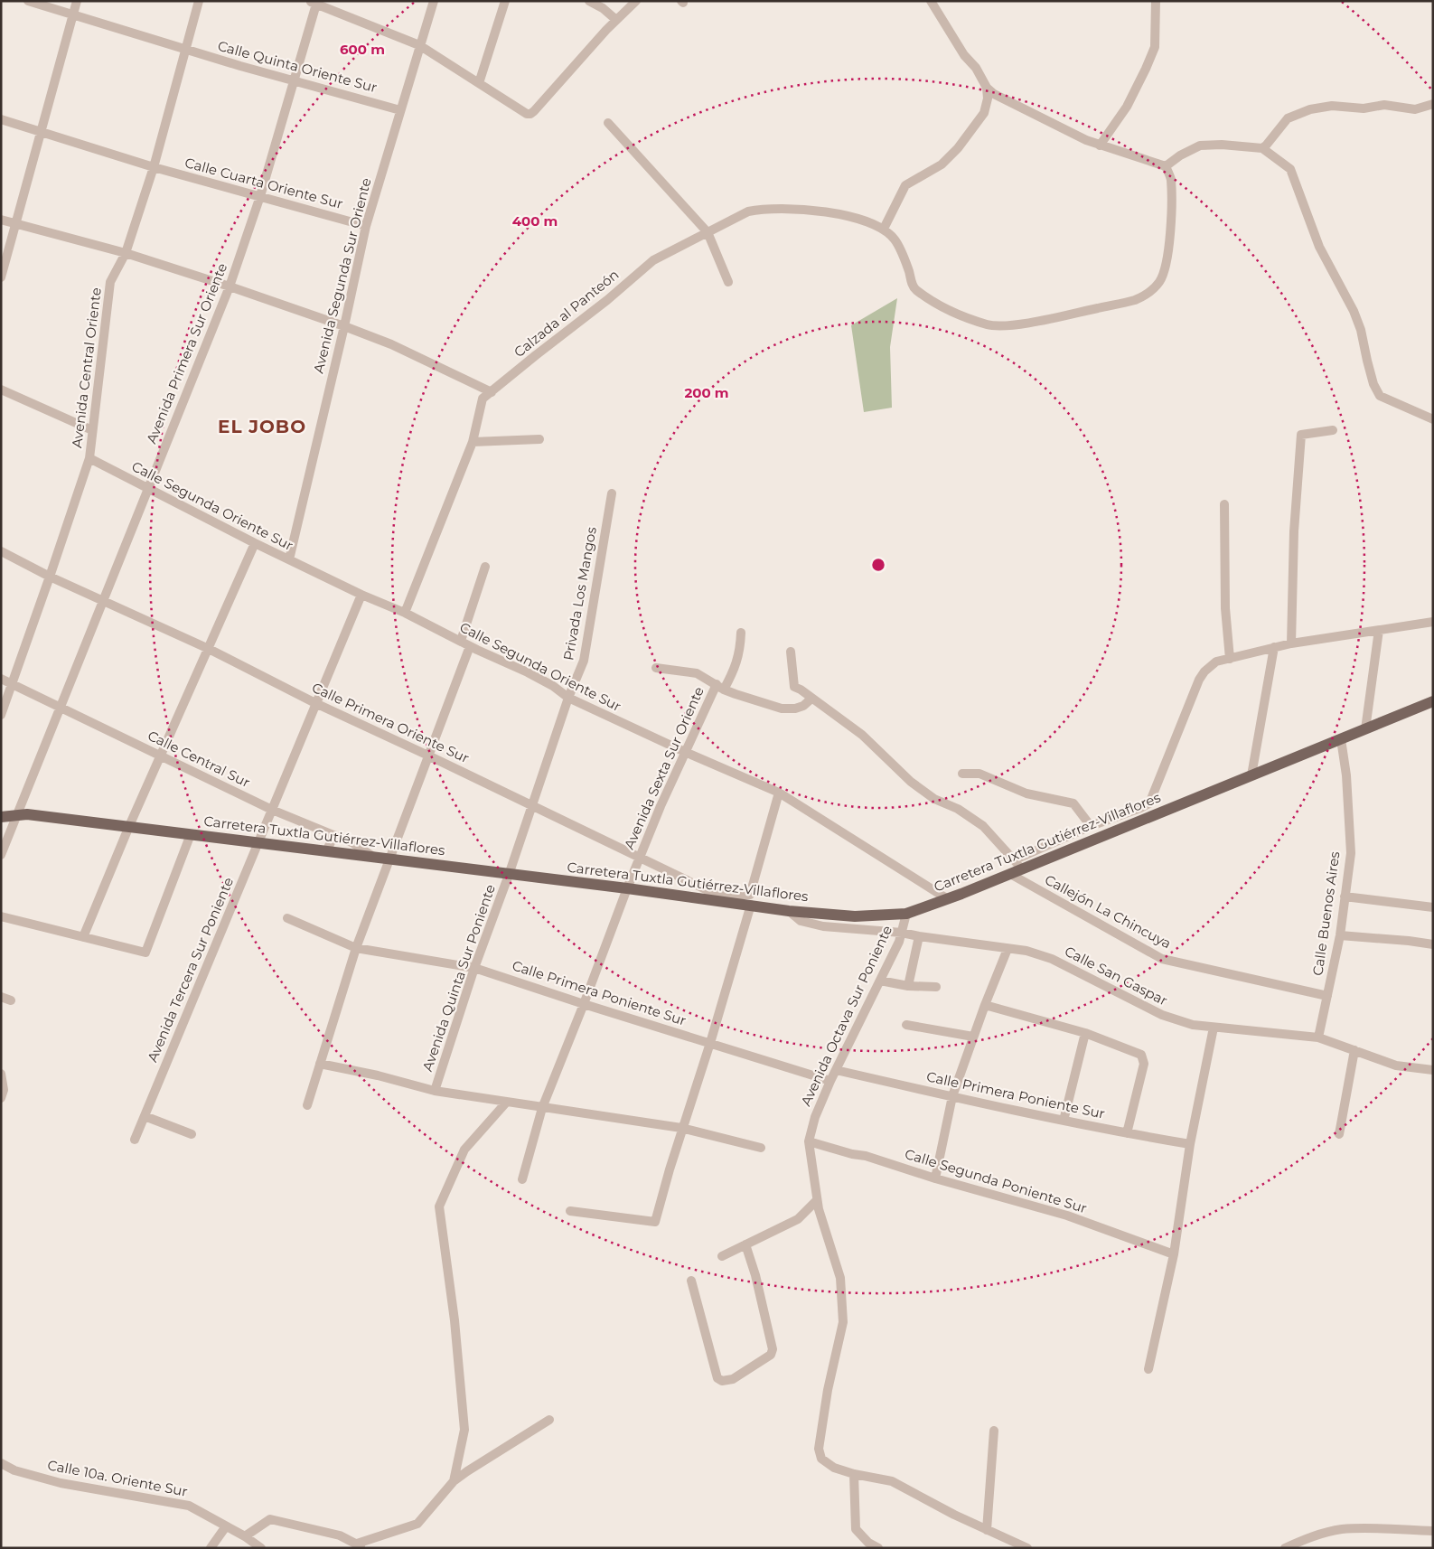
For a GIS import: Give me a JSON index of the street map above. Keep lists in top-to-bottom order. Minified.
{"streets":{"main road":["Carretera Tuxtla Gutiérrez-Villaflores"],"street":["Calle Quinta Oriente Sur","Calle Cuarta Oriente Sur","Avenida Segunda Sur Oriente","Calzada al Panteón","Avenida Primera Sur Oriente","Avenida Central Oriente","Calle Segunda Oriente Sur","Privada Los Mangos","Calle Primera Oriente Sur","Calle Central Sur","Avenida Sexta Sur Oriente","Callejón La Chincuya","Calle Buenos Aires","Avenida Tercera Sur Poniente","Calle San Gaspar","Avenida Quinta Sur Poniente","Calle Primera Poniente Sur","Avenida Octava Sur Poniente","Calle Segunda Poniente Sur","Calle 10a. Oriente Sur"]},"crossings":[["Calle Quinta Oriente Sur","Avenida Segunda Sur Oriente"],["Calle Quinta Oriente Sur","Avenida Primera Sur Oriente"],["Calle Quinta Oriente Sur","Avenida Central Oriente"],["Calle Cuarta Oriente Sur","Avenida Segunda Sur Oriente"],["Calle Cuarta Oriente Sur","Avenida Primera Sur Oriente"],["Calle Cuarta Oriente Sur","Avenida Central Oriente"],["Avenida Segunda Sur Oriente","Calle Segunda Oriente Sur"],["Calzada al Panteón","Calle Segunda Oriente Sur"],["Avenida Primera Sur Oriente","Calle Segunda Oriente Sur"],["Avenida Primera Sur Oriente","Calle Primera Oriente Sur"],["Avenida Primera Sur Oriente","Calle Central Sur"],["Avenida Primera Sur Oriente","Carretera Tuxtla Gutiérrez-Villaflores"],["Avenida Central Oriente","Calle Segunda Oriente Sur"],["Avenida Central Oriente","Calle Primera Oriente Sur"],["Avenida Central Oriente","Calle Central Sur"],["Calle Segunda Oriente Sur","Privada Los Mangos"],["Calle Segunda Oriente Sur","Avenida Sexta Sur Oriente"],["Calle Segunda Oriente Sur","Carretera Tuxtla Gutiérrez-Villaflores"],["Calle Segunda Oriente Sur","Avenida Tercera Sur Poniente"],["Privada Los Mangos","Calle Primera Oriente Sur"],["Privada Los Mangos","Avenida Quinta Sur Poniente"],["Calle Primera Oriente Sur","Avenida Sexta Sur Oriente"],["Calle Primera Oriente Sur","Carretera Tuxtla Gutiérrez-Villaflores"],["Calle Primera Oriente Sur","Avenida Tercera Sur Poniente"],["Calle Primera Oriente Sur","Avenida Quinta Sur Poniente"],["Calle Central Sur","Carretera Tuxtla Gutiérrez-Villaflores"],["Calle Central Sur","Avenida Tercera Sur Poniente"],["Avenida Sexta Sur Oriente","Carretera Tuxtla Gutiérrez-Villaflores"],["Avenida Sexta Sur Oriente","Calle Primera Poniente Sur"],["Carretera Tuxtla Gutiérrez-Villaflores","Callejón La Chincuya"],["Carretera Tuxtla Gutiérrez-Villaflores","Calle Buenos Aires"],["Carretera Tuxtla Gutiérrez-Villaflores","Avenida Tercera Sur Poniente"],["Carretera Tuxtla Gutiérrez-Villaflores","Calle San Gaspar"],["Carretera Tuxtla Gutiérrez-Villaflores","Avenida Quinta Sur Poniente"],["Carretera Tuxtla Gutiérrez-Villaflores","Avenida Octava Sur Poniente"],["Callejón La Chincuya","Calle Buenos Aires"],["Calle Buenos Aires","Calle San Gaspar"],["Calle San Gaspar","Avenida Octava Sur Poniente"],["Avenida Quinta Sur Poniente","Calle Primera Poniente Sur"],["Calle Primera Poniente Sur","Avenida Octava Sur Poniente"],["Avenida Octava Sur Poniente","Calle Segunda Poniente Sur"]],"districts":["EL JOBO"],"rings":["600 m","400 m","200 m"]}
